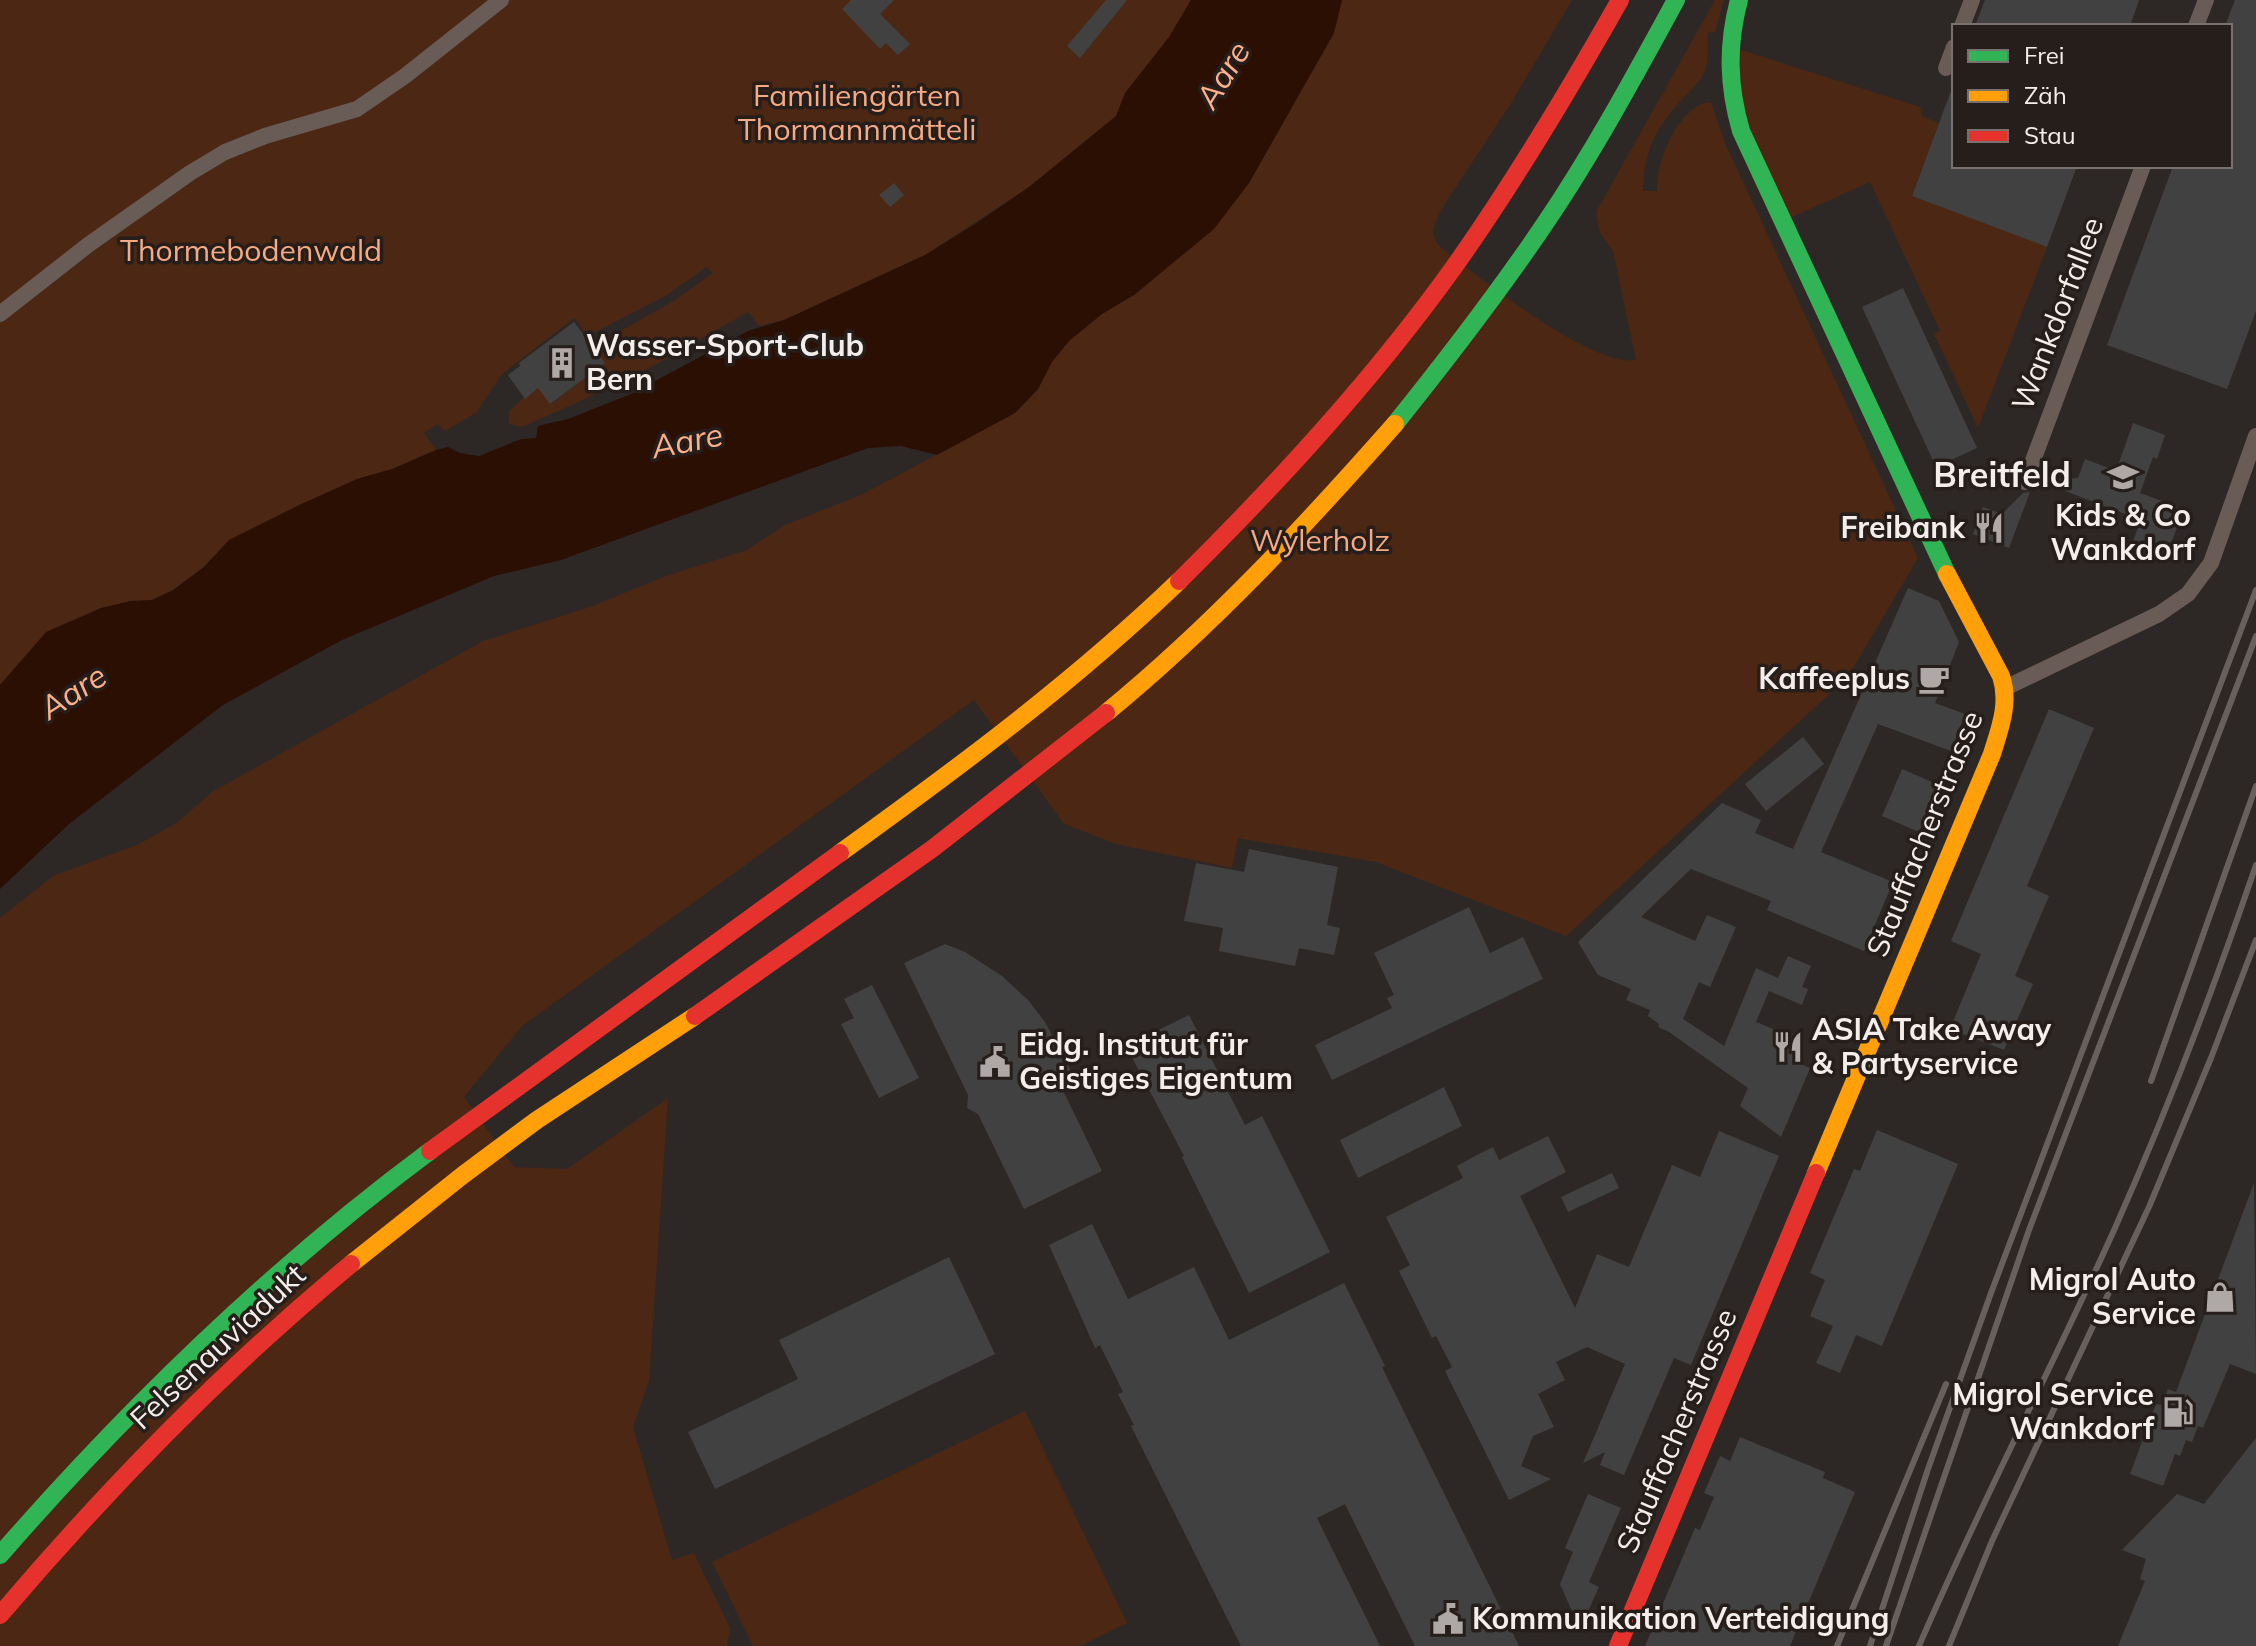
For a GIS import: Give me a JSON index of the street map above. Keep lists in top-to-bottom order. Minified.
{"streets":{"main road":["Stauffacherstrasse","Felsenauviadukt"],"street":["Wankdorfallee"]},"districts":["Breitfeld"],"water":["Aare"],"parks":["Familiengärten Thormannmätteli","Thormebodenwald","Wylerholz"],"places":{"building":["Wasser-Sport-Club Bern"],"school or university":["Kids & Co Wankdorf"],"restaurant":["Freibank","ASIA Take Away & Partyservice"],"cafe":["Kaffeeplus"],"public building":["Eidg. Institut für Geistiges Eigentum","Kommunikation Verteidigung"],"shop":["Migrol Auto Service"],"fuel station":["Migrol Service Wankdorf"]},"legend":["Frei","Zäh","Stau"]}
